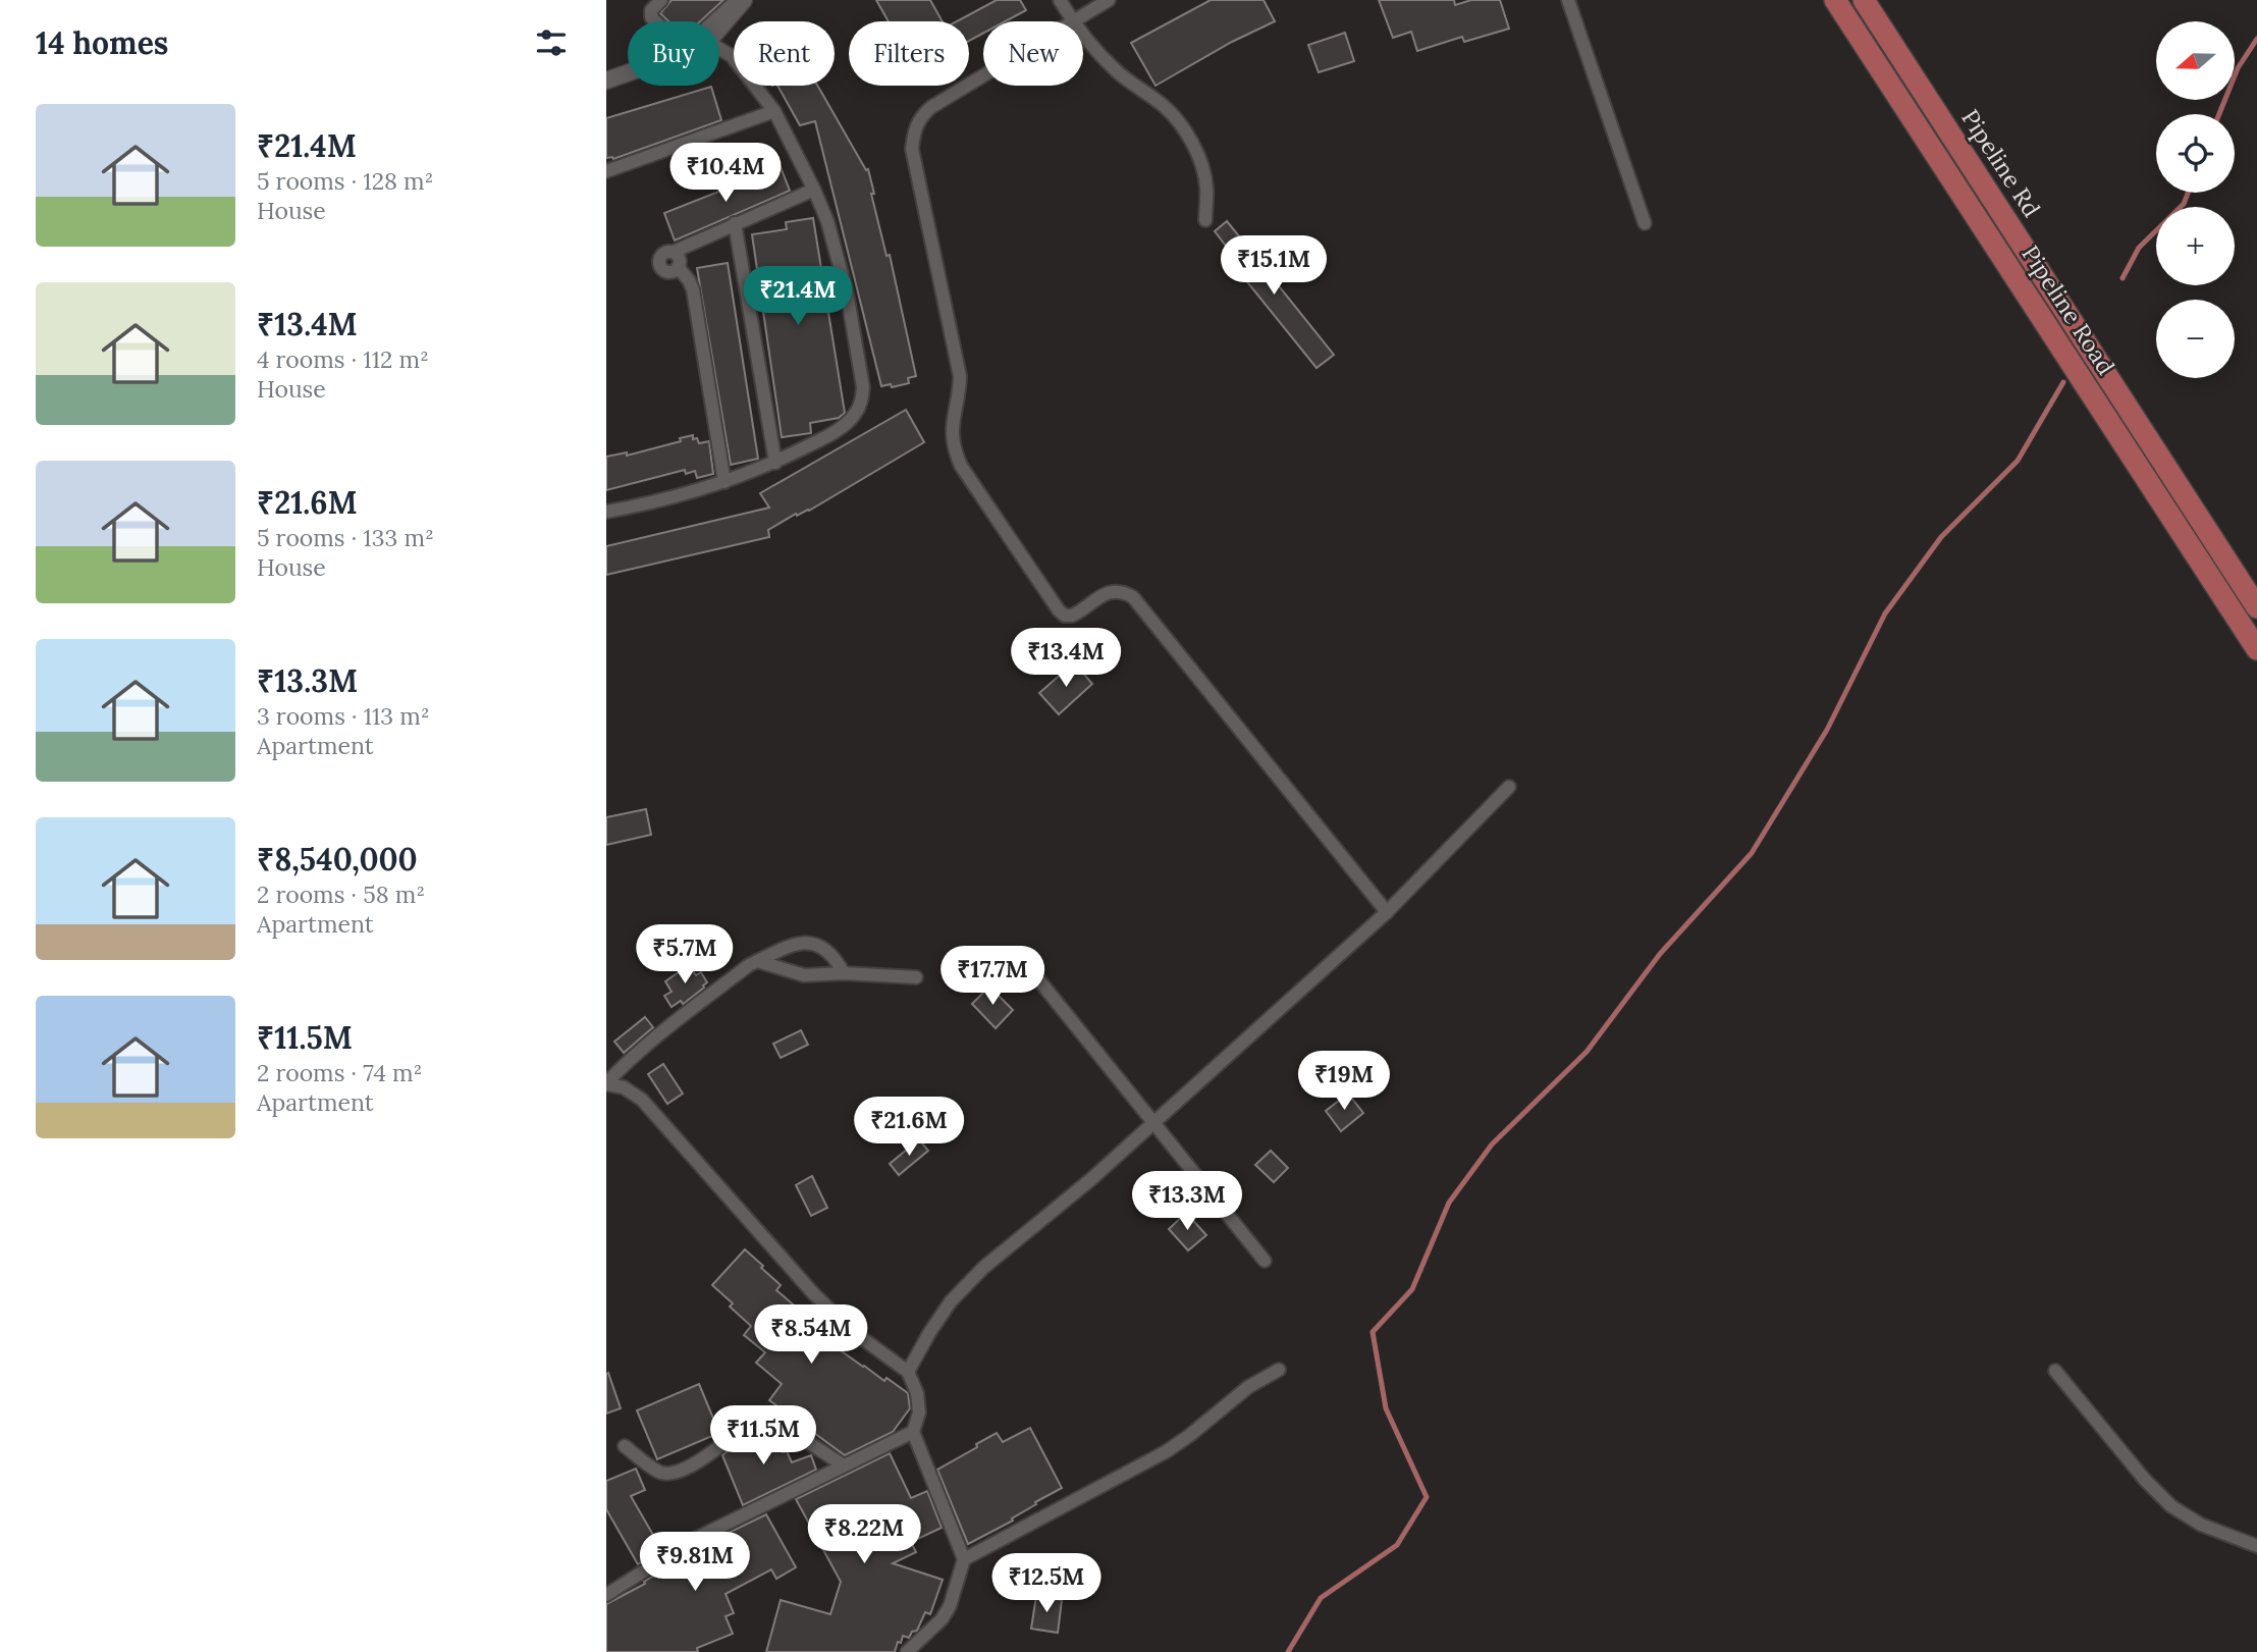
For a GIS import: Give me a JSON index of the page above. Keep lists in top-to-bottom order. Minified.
{"streets":{"main road":["Pipeline Rd","Pipeline Road"]},"north":"left","page":{"heading":"14 homes","map_buttons":["+","−"],"chip":["Buy","Rent","Filters","New"],"list":[{"name":"₹21.4M","note":"5 rooms · 128 m² · House"},{"name":"₹13.4M","note":"4 rooms · 112 m² · House"},{"name":"₹21.6M","note":"5 rooms · 133 m² · House"},{"name":"₹13.3M","note":"3 rooms · 113 m² · Apartment"},{"name":"₹8,540,000","note":"2 rooms · 58 m² · Apartment"},{"name":"₹11.5M","note":"2 rooms · 74 m² · Apartment"}],"price":["₹10.4M","₹15.1M","₹21.4M","₹13.4M","₹5.7M","₹17.7M","₹19M","₹21.6M","₹13.3M","₹8.54M","₹11.5M","₹8.22M","₹9.81M","₹12.5M"]}}
